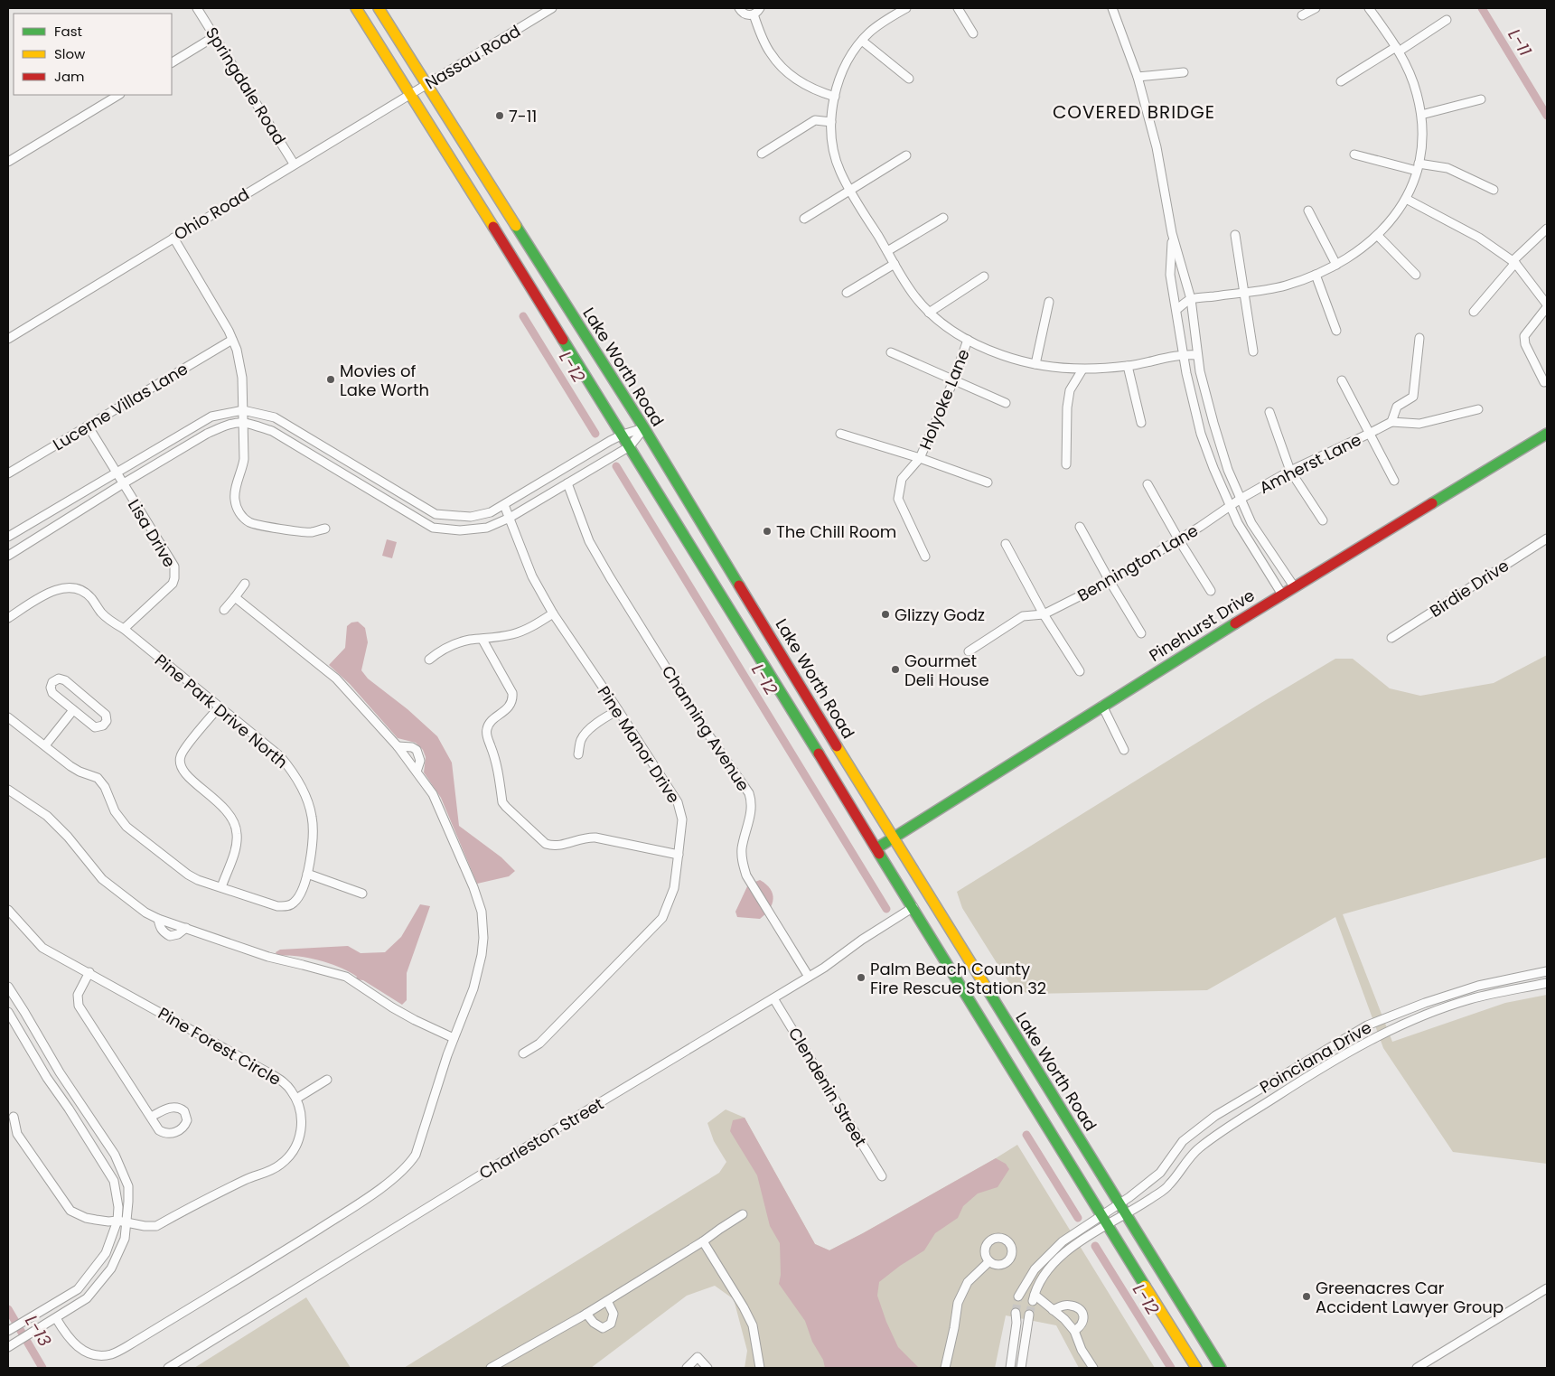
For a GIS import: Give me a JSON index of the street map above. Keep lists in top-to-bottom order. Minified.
{"streets":{"main road":["Lake Worth Road","Pinehurst Drive"],"street":["Nassau Road","Springdale Road","Ohio Road","Holyoke Lane","Lucerne Villas Lane","Amherst Lane","Lisa Drive","Bennington Lane","Birdie Drive","Pine Park Drive North","Channing Avenue","Pine Manor Drive","Pine Forest Circle","Poinciana Drive","Clendenin Street","Charleston Street"]},"crossings":[["Nassau Road","Ohio Road"],["Nassau Road","Lake Worth Road"],["Springdale Road","Ohio Road"],["Lake Worth Road","Pinehurst Drive"],["Lake Worth Road","Poinciana Drive"],["Lucerne Villas Lane","Lisa Drive"],["Amherst Lane","Bennington Lane"],["Lisa Drive","Pine Park Drive North"],["Channing Avenue","Charleston Street"],["Clendenin Street","Charleston Street"]],"districts":["COVERED BRIDGE"],"water":["L-11","L-12","L-13"],"places":["7-11","Movies of Lake Worth","The Chill Room","Glizzy Godz","Gourmet Deli House","Palm Beach County Fire Rescue Station 32","Greenacres Car Accident Lawyer Group"],"legend":["Fast","Slow","Jam"]}
